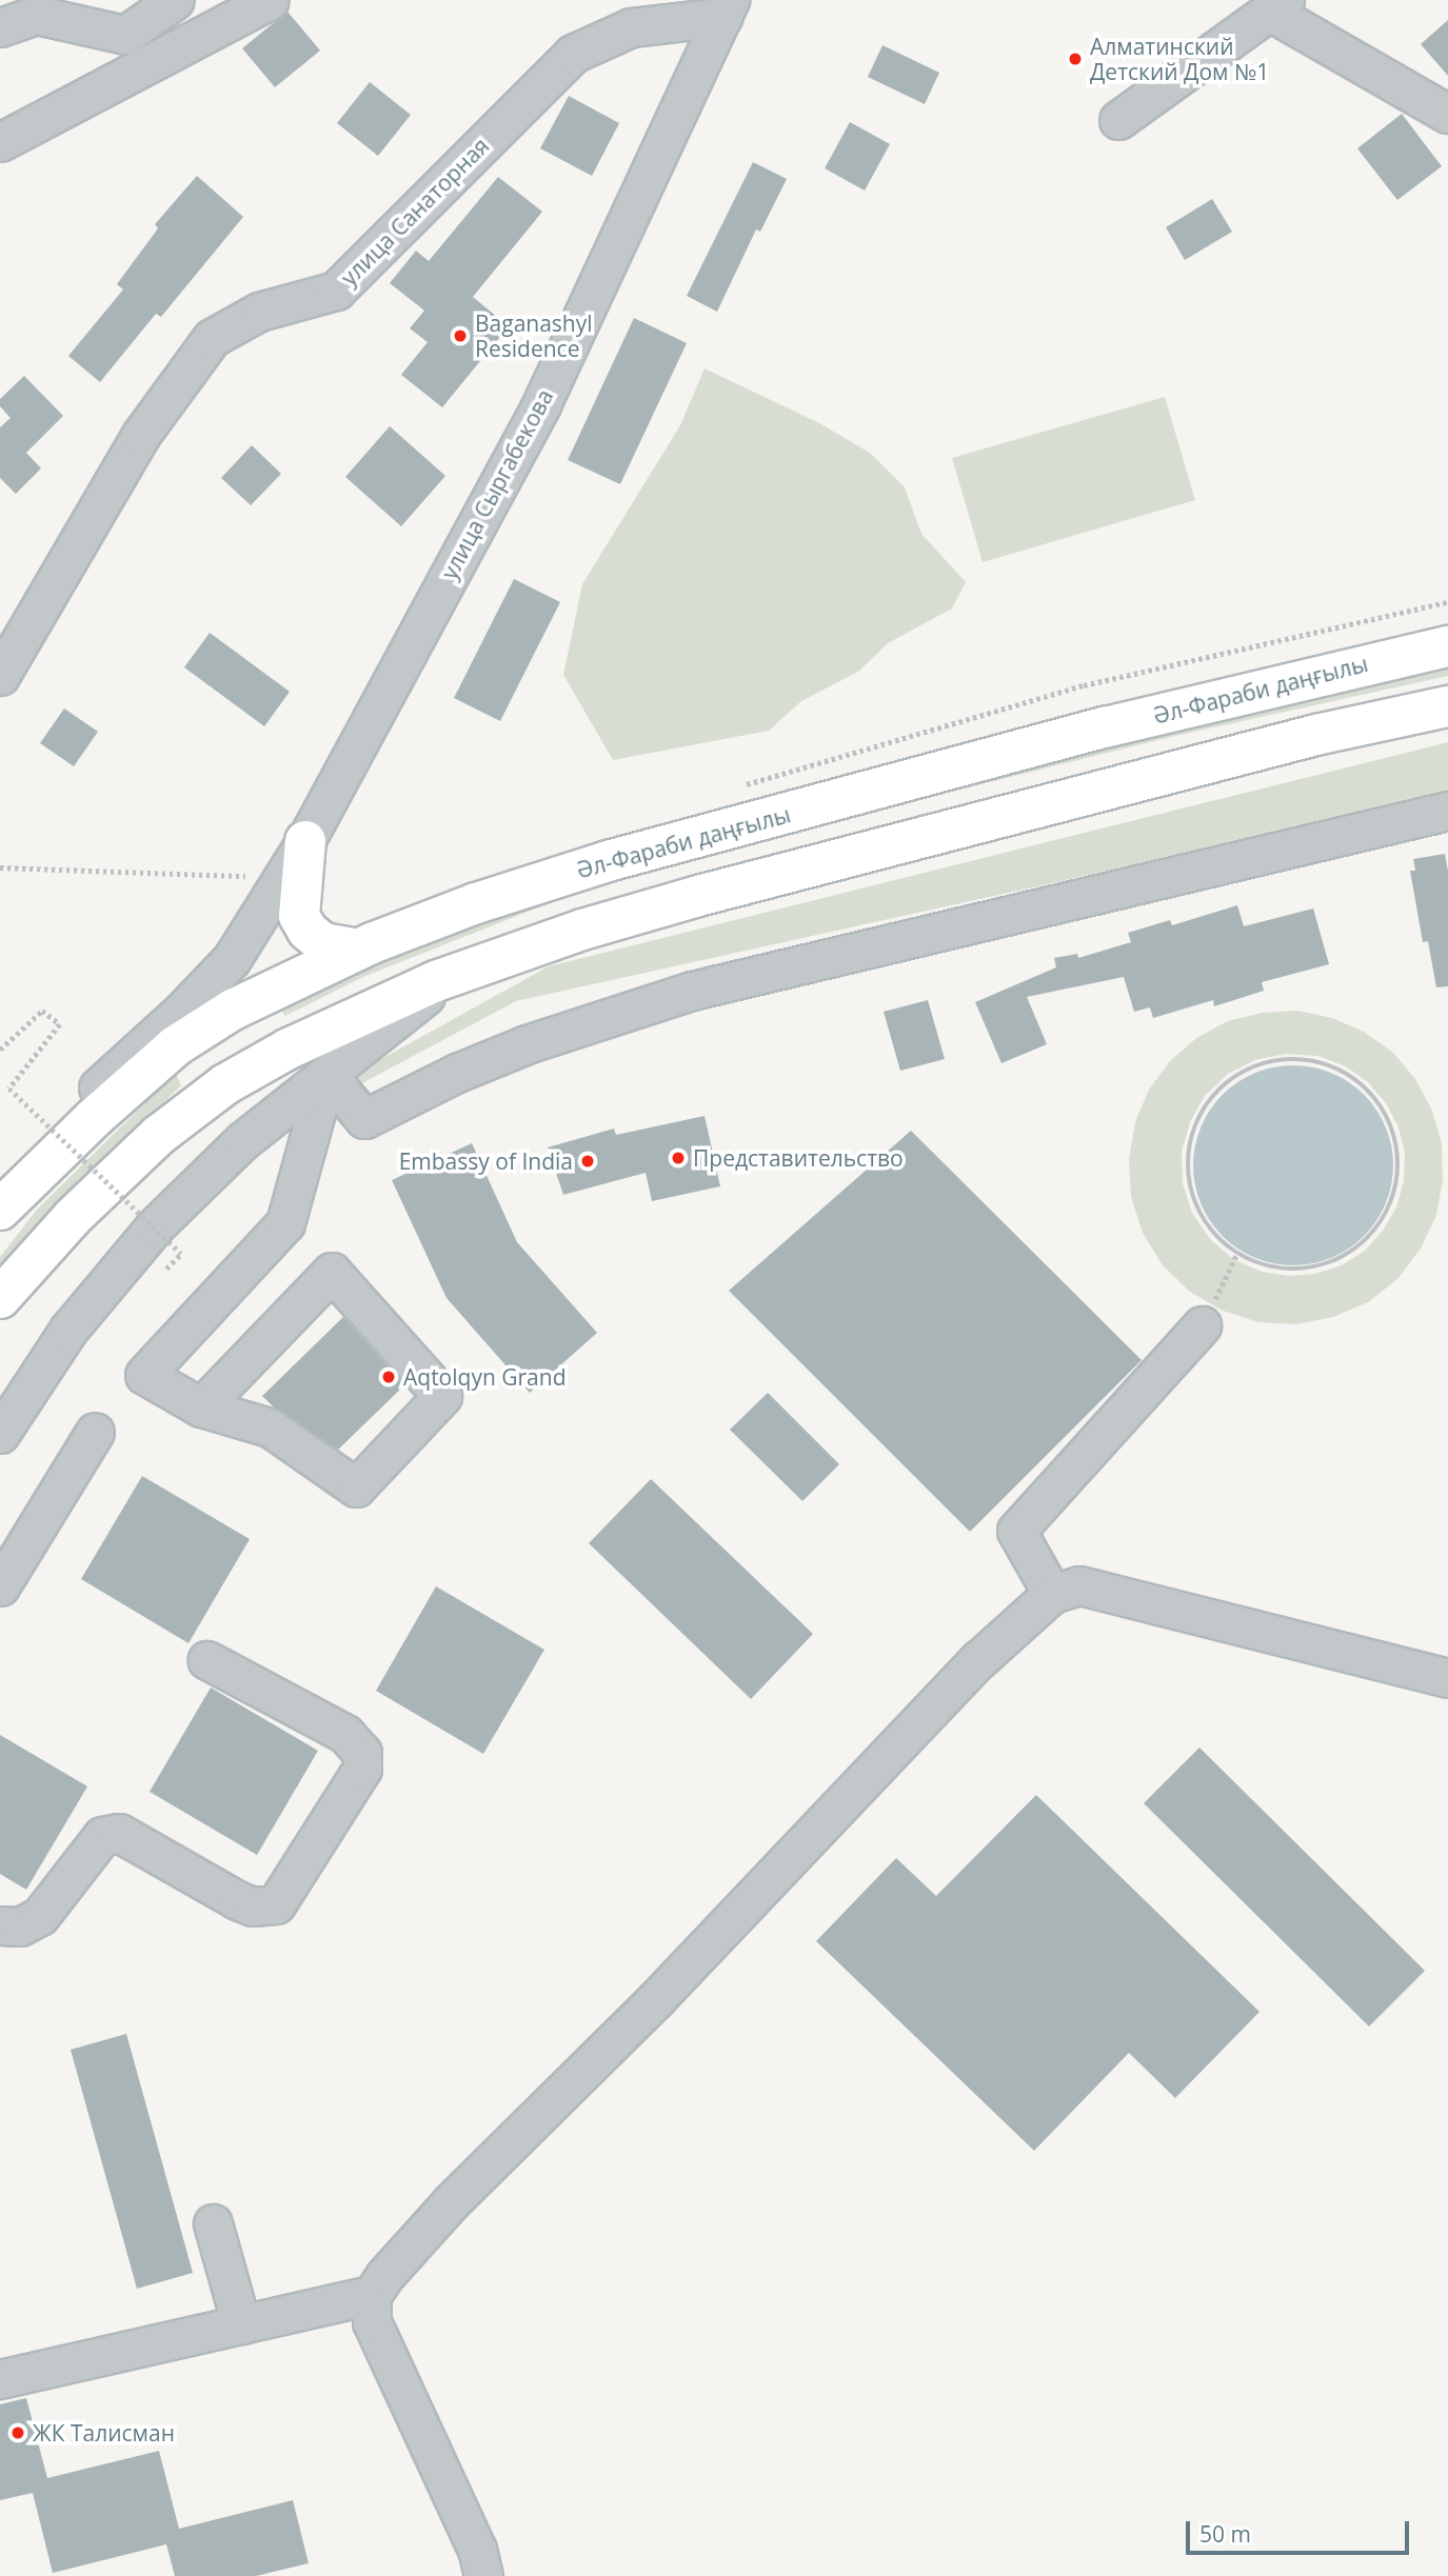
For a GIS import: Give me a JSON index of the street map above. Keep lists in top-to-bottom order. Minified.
{"streets":{"main road":["Әл-Фараби даңғылы"],"street":["улица Санаторная","улица Сыргабекова"]},"crossings":[["улица Санаторная","улица Сыргабекова"]],"places":["Алматинский Детский Дом №1","Baganashyl Residence","Представительство","Embassy of India","Aqtolqyn Grand","ЖК Талисман"],"scale_bar":"50 m"}
